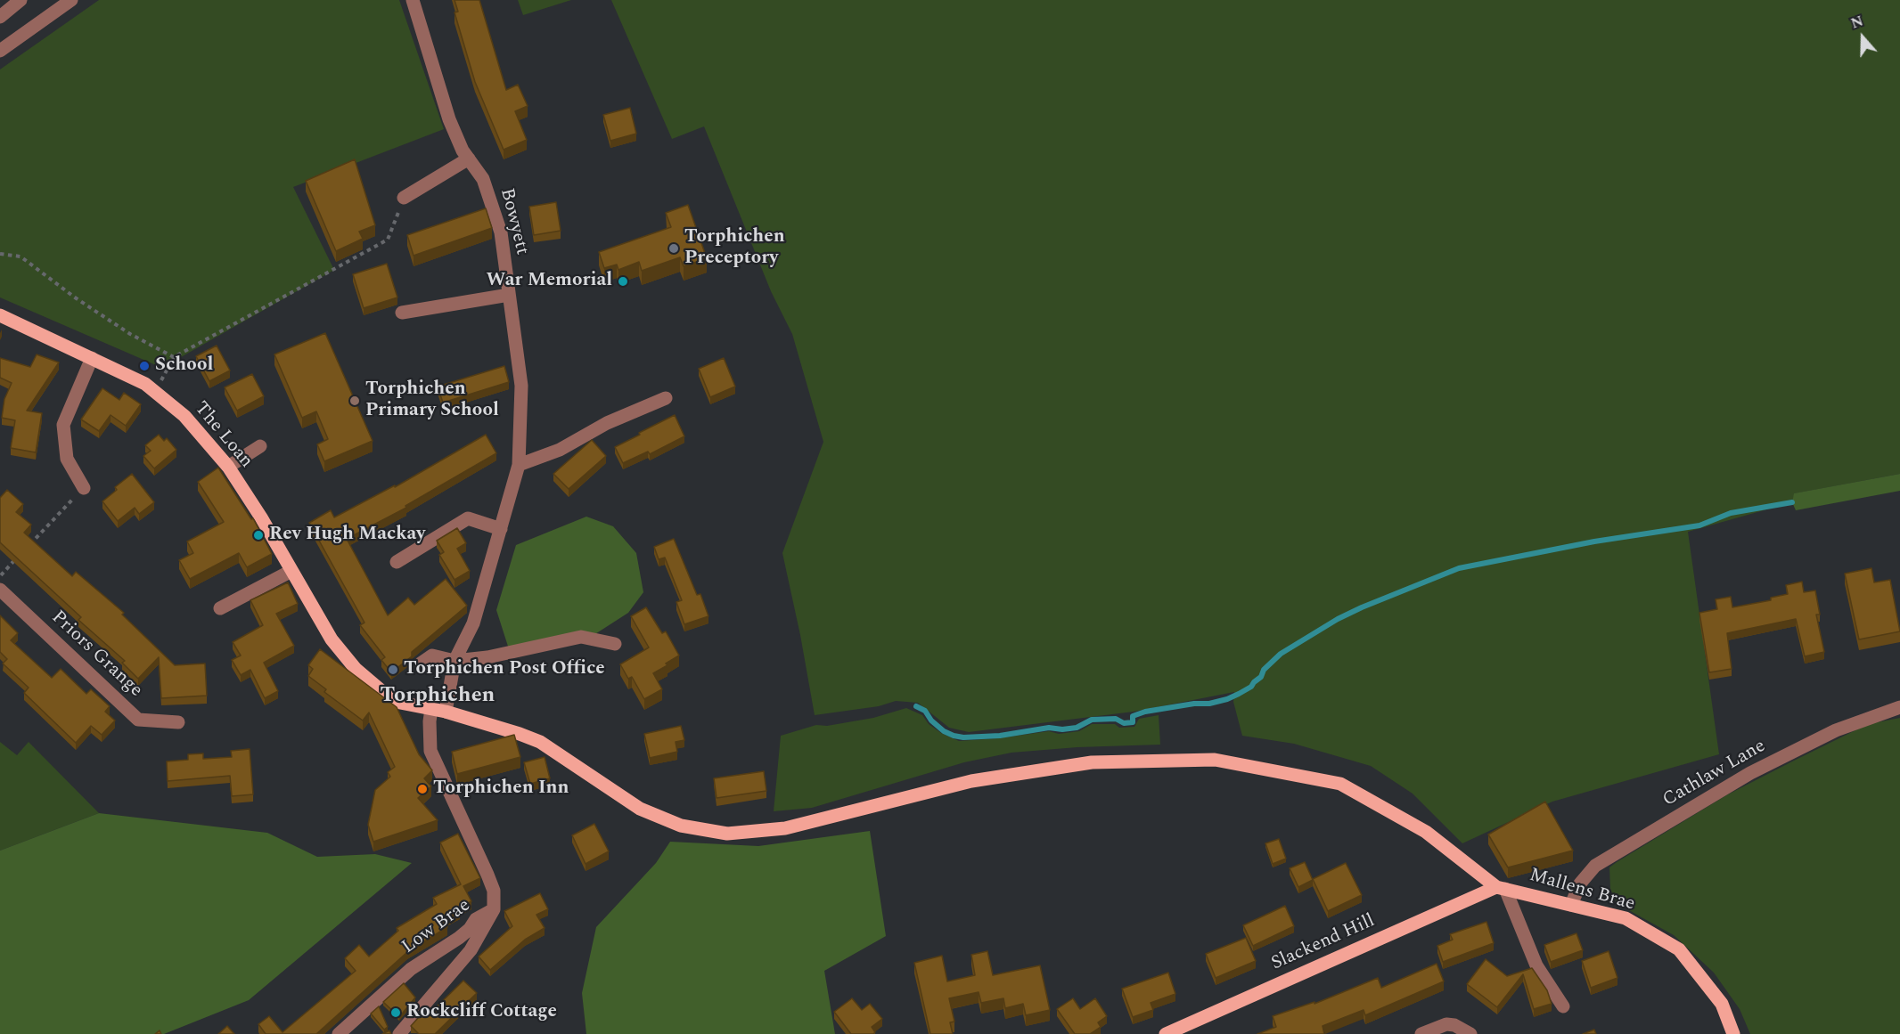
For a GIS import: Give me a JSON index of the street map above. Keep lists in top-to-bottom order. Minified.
{"streets":{"main road":["The Loan","Mallens Brae","Slackend Hill"],"street":["Bowyett","Priors Grange","Cathlaw Lane","Low Brae"]},"crossings":[["Bowyett","The Loan"],["Bowyett","Low Brae"],["The Loan","Mallens Brae"],["The Loan","Low Brae"],["The Loan","Slackend Hill"],["Cathlaw Lane","Mallens Brae"],["Mallens Brae","Slackend Hill"]],"districts":["Torphichen"],"places":["Torphichen Preceptory","War Memorial","School","Torphichen Primary School","Rev Hugh Mackay","Torphichen Post Office","Torphichen Inn","Rockcliff Cottage"],"north":"top"}
